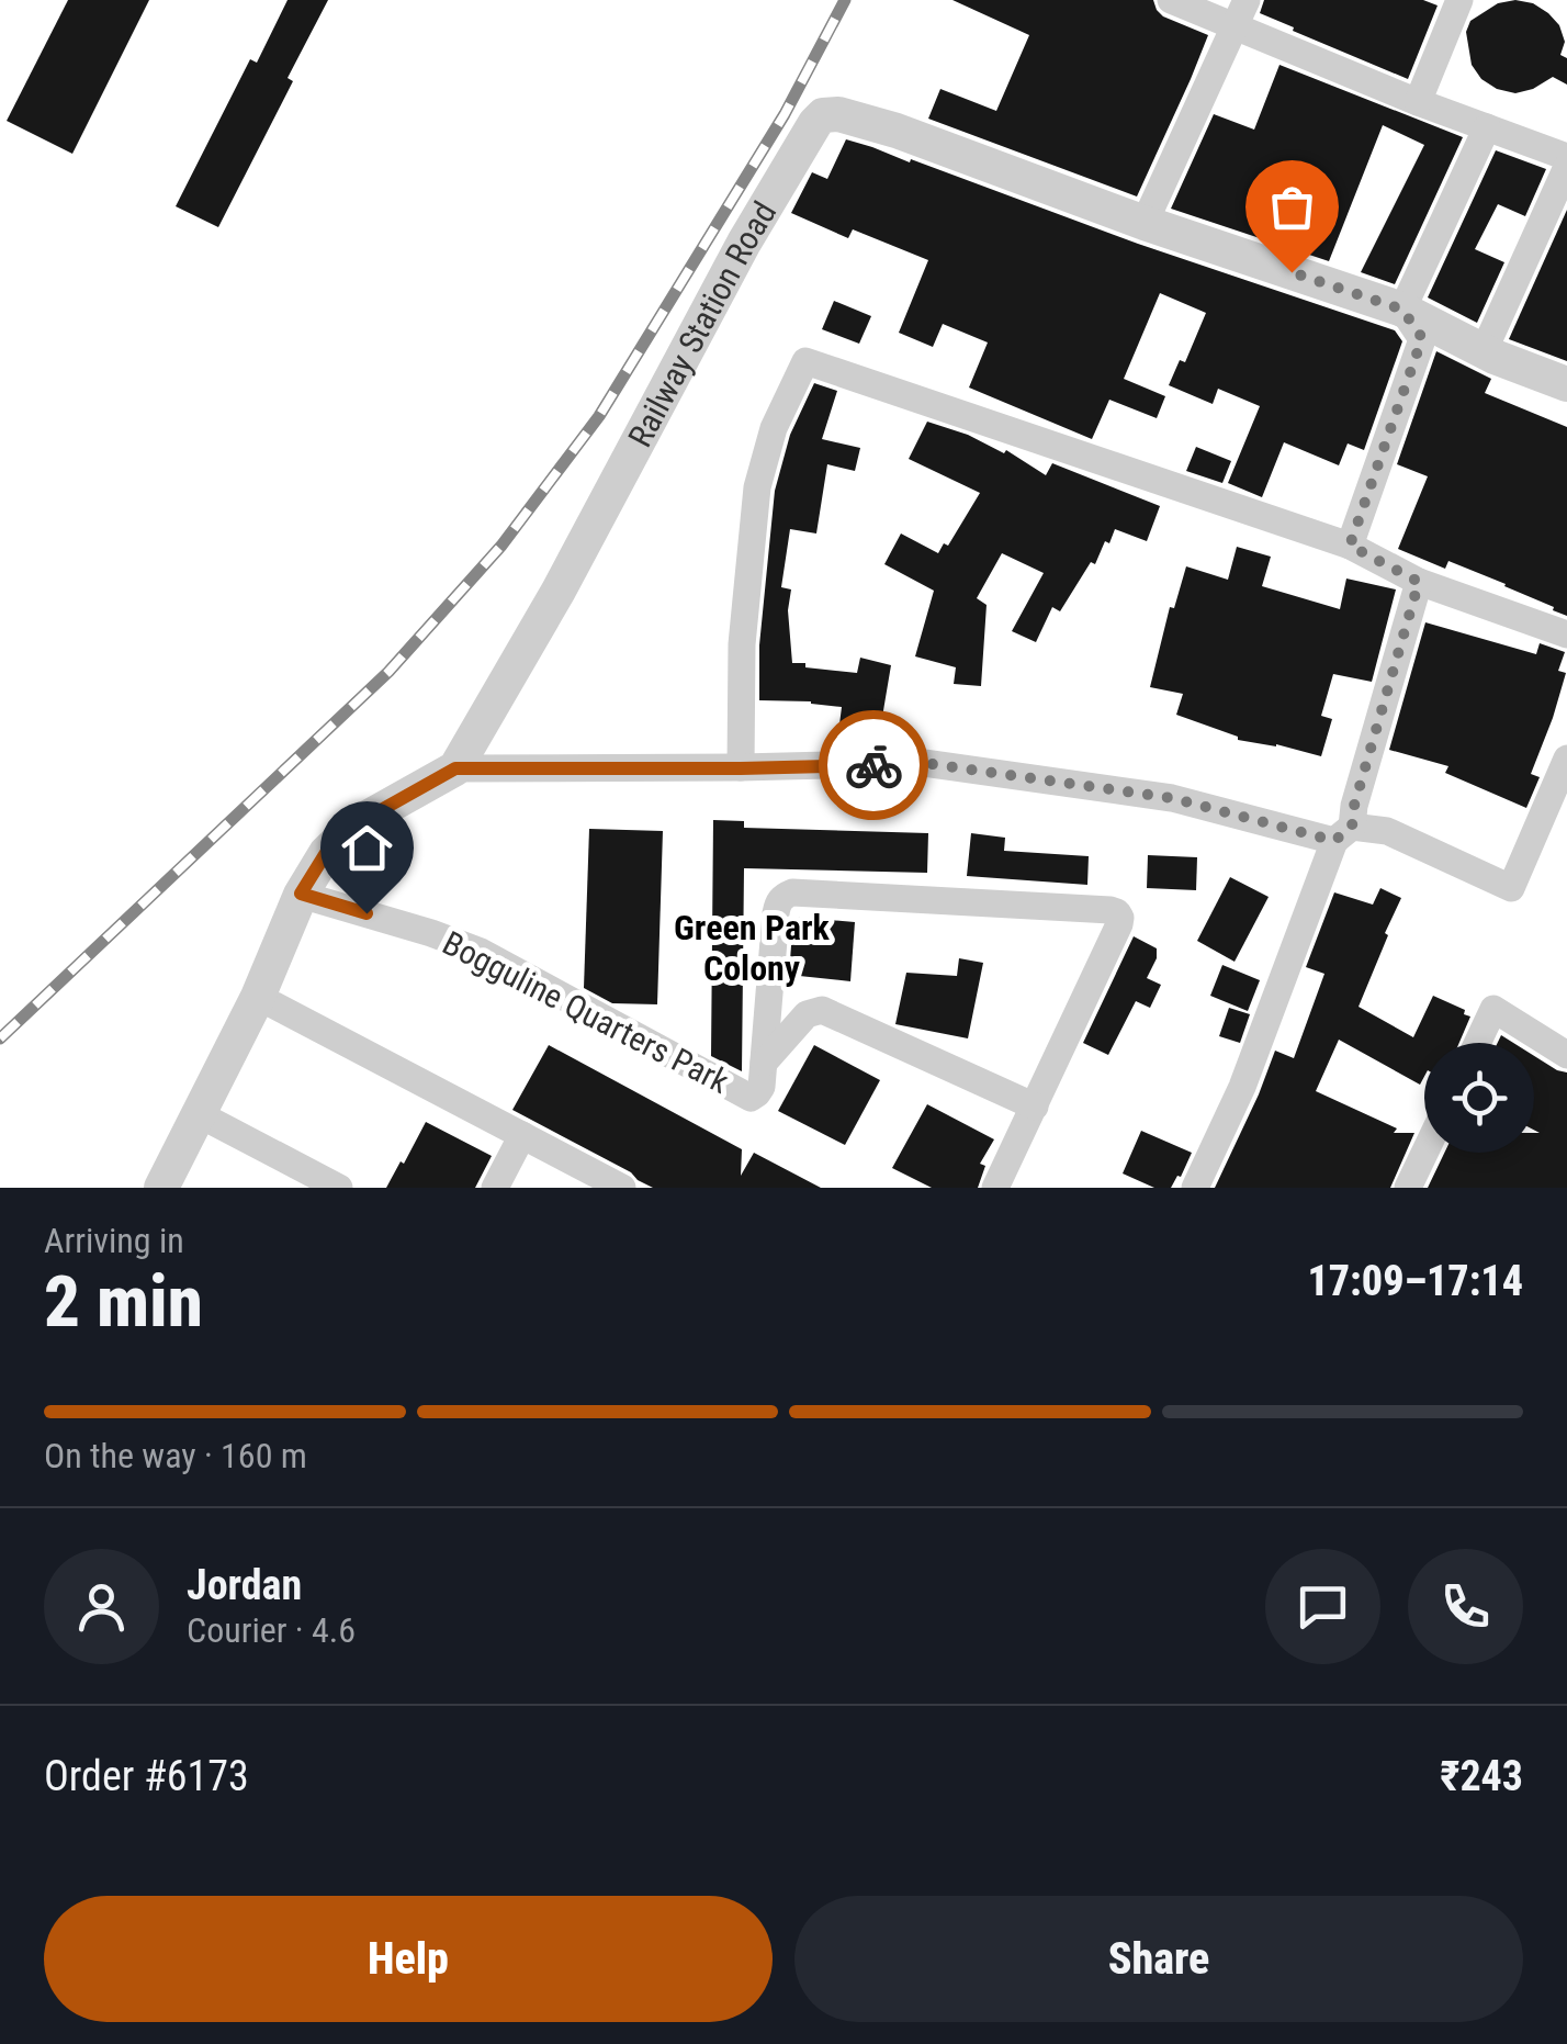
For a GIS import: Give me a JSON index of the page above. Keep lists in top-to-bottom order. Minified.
{"streets":{"street":["Railway Station Road","Bogguline Quarters Park"]},"districts":["Green Park Colony"],"page":{"heading":["2 min","Arriving in","17:09–17:14"],"panel":["Jordan","Courier · 4.6","Order #6173","₹243"],"bar":"On the way · 160 m","buttons":["Help","Share"]}}
